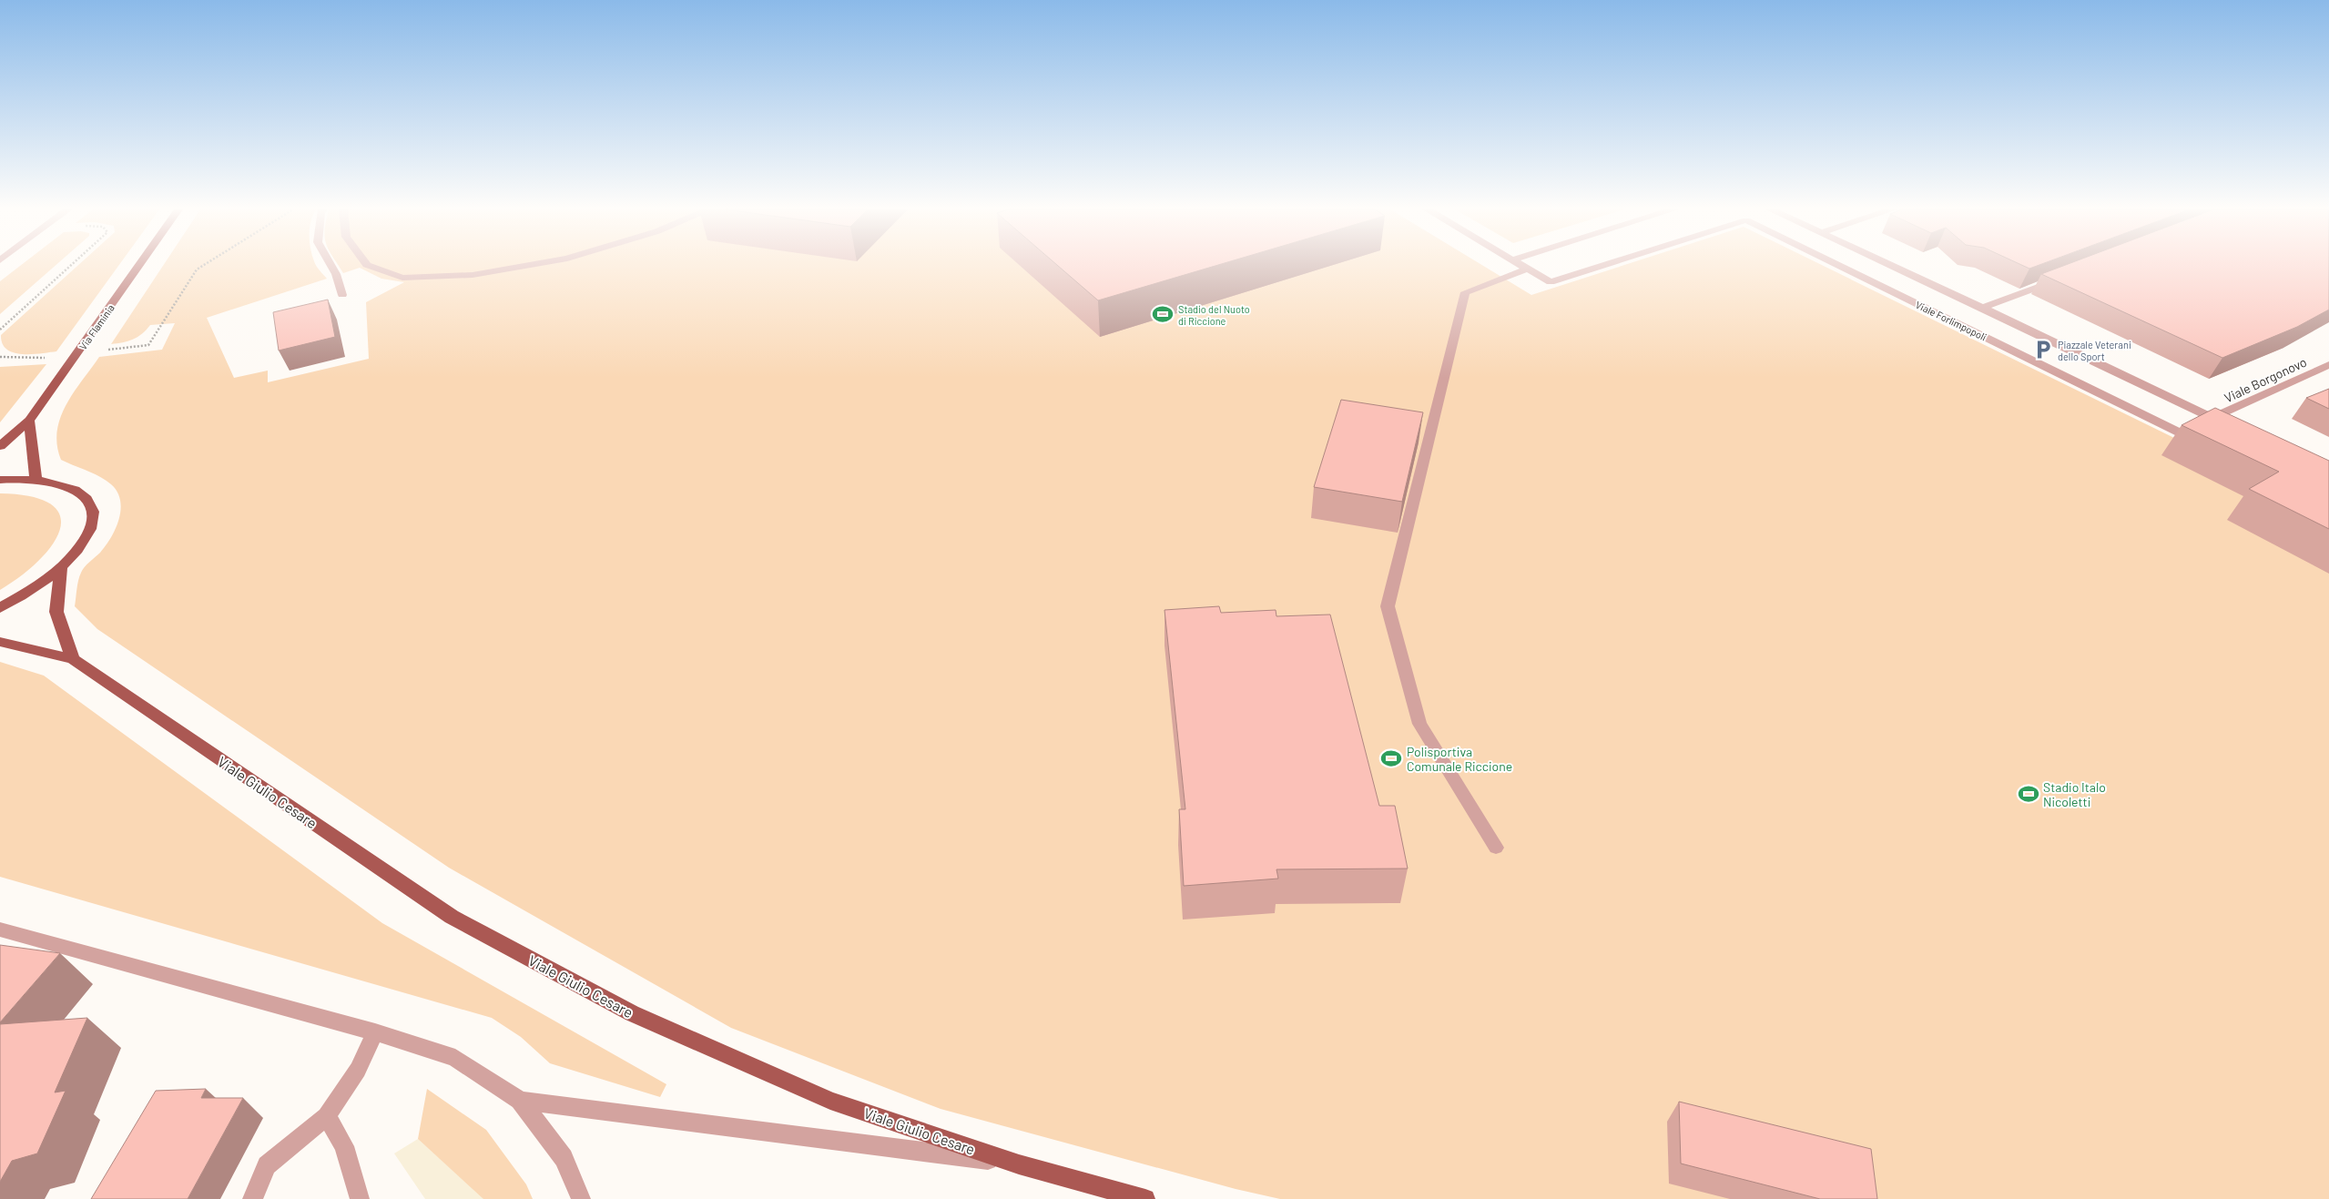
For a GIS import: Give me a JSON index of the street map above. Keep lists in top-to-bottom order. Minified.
{"streets":{"main road":["Via Flaminia","Viale Giulio Cesare"],"street":["Viale Forlimpopoli","Viale Borgonovo"]},"crossings":[["Viale Forlimpopoli","Viale Borgonovo"]],"places":{"sports":["Stadio del Nuoto di Riccione","Polisportiva Comunale Riccione","Stadio Italo Nicoletti"],"parking":["Piazzale Veterani dello Sport"]}}
